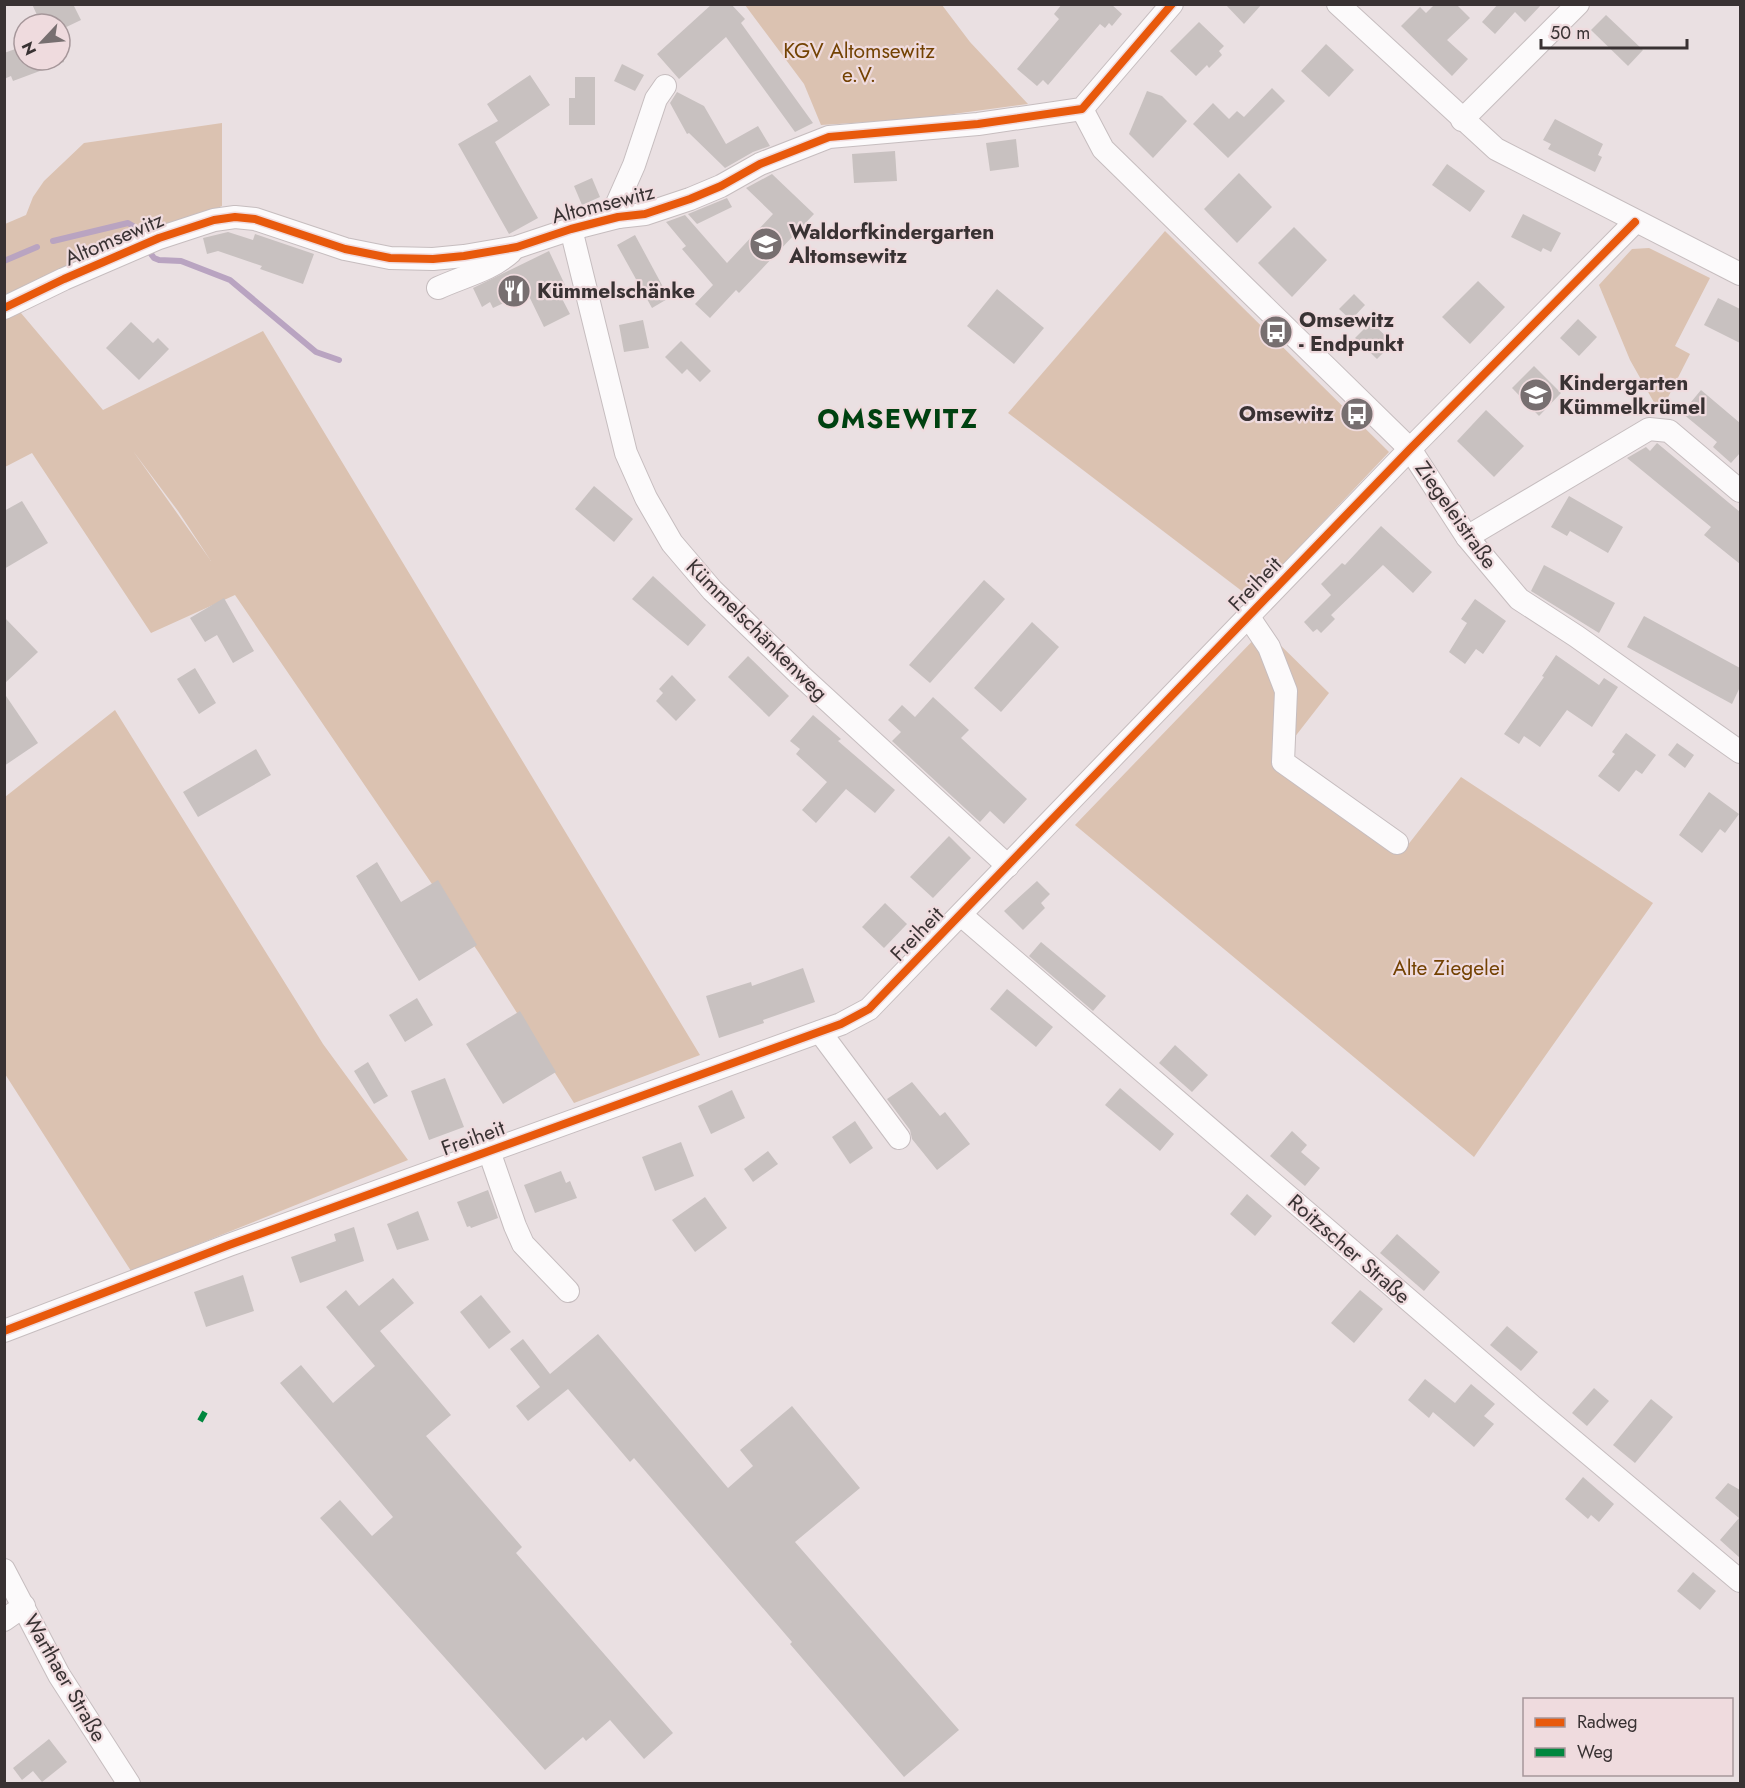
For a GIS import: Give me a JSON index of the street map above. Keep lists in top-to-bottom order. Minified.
{"streets":{"street":["Altomsewitz","Ziegeleistraße","Freiheit","Kümmelschänkenweg","Roitzscher Straße","Warthaer Straße"]},"crossings":[["Altomsewitz","Ziegeleistraße"],["Altomsewitz","Kümmelschänkenweg"],["Ziegeleistraße","Freiheit"],["Freiheit","Kümmelschänkenweg"],["Freiheit","Roitzscher Straße"]],"districts":["OMSEWITZ"],"parks":["KGV Altomsewitz e.V.","Alte Ziegelei"],"places":{"school or university":["Waldorfkindergarten Altomsewitz","Kindergarten Kümmelkrümel"],"restaurant":["Kümmelschänke"],"bus stop":["Omsewitz - Endpunkt","Omsewitz"]},"legend":["Radweg","Weg"],"scale_bar":"50 m","north":"bottom left"}
